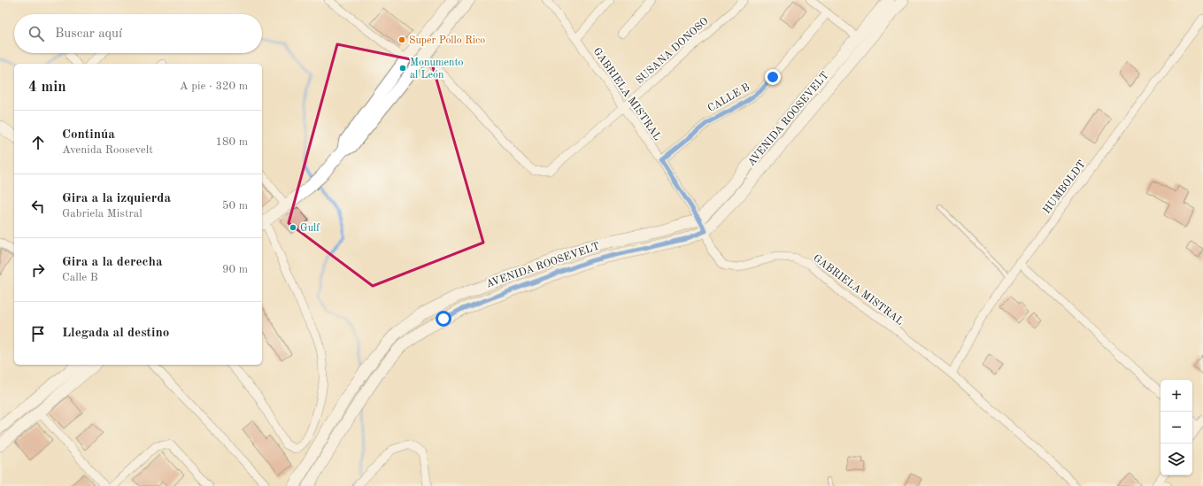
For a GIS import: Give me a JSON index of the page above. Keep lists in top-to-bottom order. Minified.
{"streets":{"street":["SUSANA DONOSO","GABRIELA MISTRAL","CALLE B","AVENIDA ROOSEVELT","HUMBOLDT"]},"crossings":[["SUSANA DONOSO","GABRIELA MISTRAL"],["GABRIELA MISTRAL","CALLE B"],["GABRIELA MISTRAL","AVENIDA ROOSEVELT"],["GABRIELA MISTRAL","HUMBOLDT"]],"places":["Super Pollo Rico","Monumento al León","Gulf"],"page":{"search":"Buscar aquí","heading":["4 min","A pie · 320 m"],"list":[["Continúa","Avenida Roosevelt","180 m"],["Gira a la izquierda","Gabriela Mistral","50 m"],["Gira a la derecha","Calle B","90 m"],"Llegada al destino"],"map_buttons":["+","−"]}}
